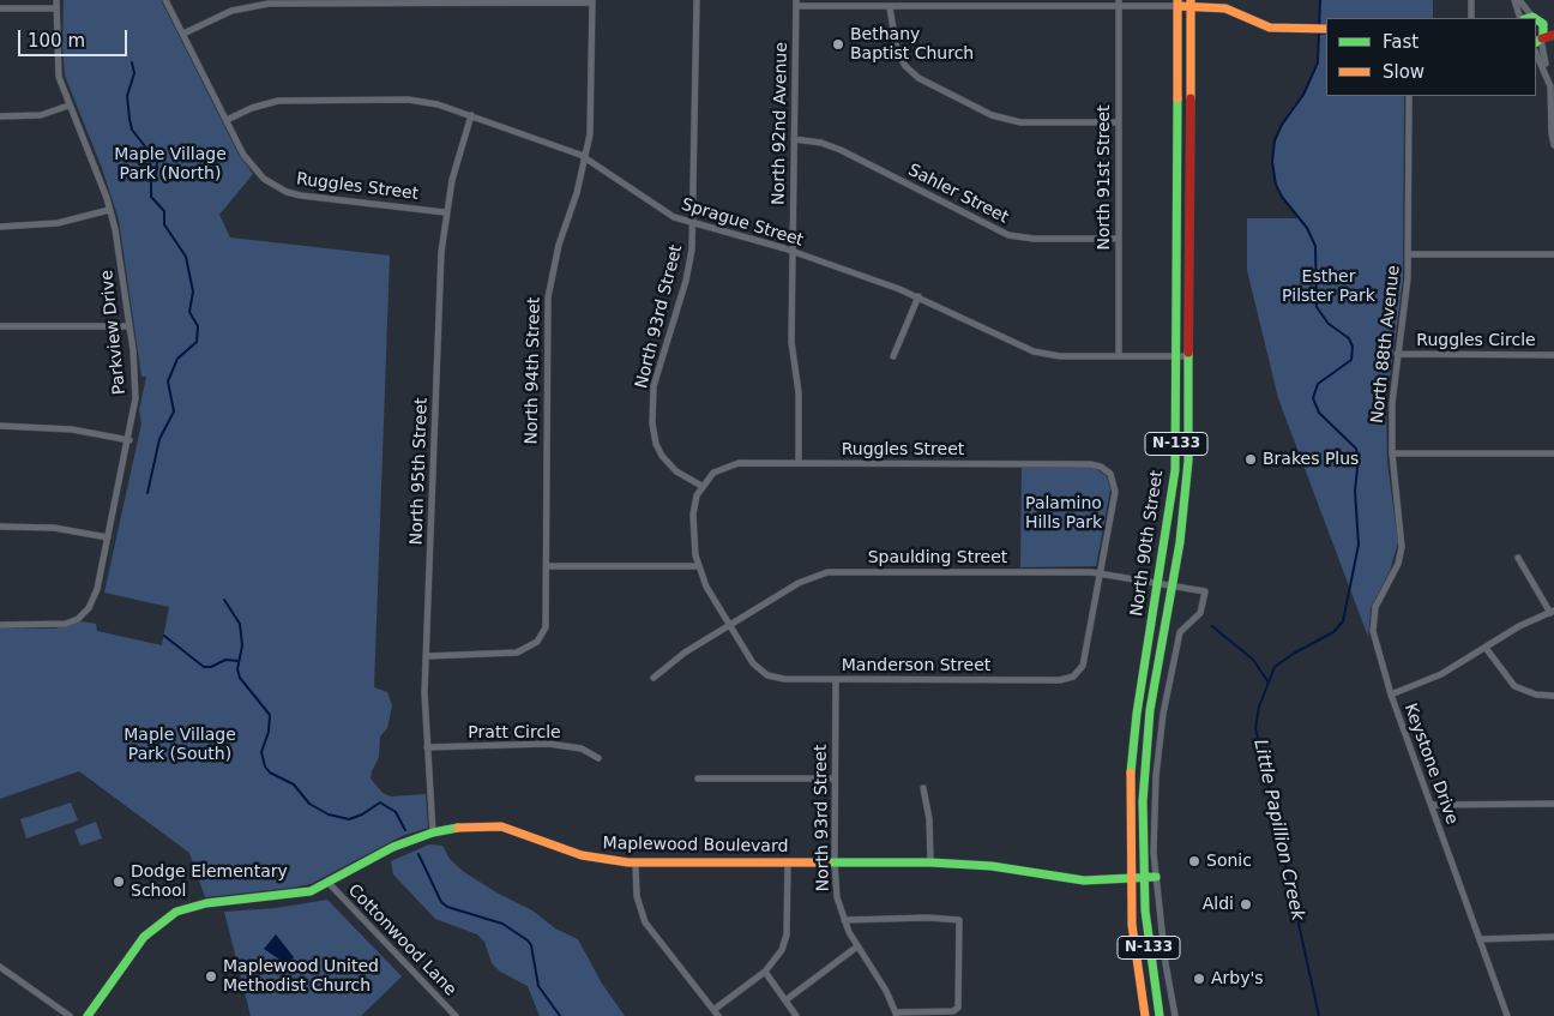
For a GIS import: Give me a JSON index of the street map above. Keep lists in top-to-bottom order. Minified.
{"streets":{"main road":["N-133","North 90th Street","Maplewood Boulevard"],"street":["North 92nd Avenue","North 91st Street","Ruggles Street","Sahler Street","Sprague Street","North 93rd Street","Parkview Drive","Ruggles Circle","North 88th Avenue","North 94th Street","North 95th Street","Spaulding Street","Manderson Street","Pratt Circle","Keystone Drive","Cottonwood Lane"]},"crossings":[["North 92nd Avenue","Ruggles Street"],["North 92nd Avenue","Sahler Street"],["North 92nd Avenue","Sprague Street"],["North 91st Street","Sahler Street"],["North 91st Street","Sprague Street"],["Ruggles Street","Sprague Street"],["Ruggles Street","North 93rd Street"],["Ruggles Street","North 95th Street"],["Ruggles Street","Spaulding Street"],["Ruggles Street","Manderson Street"],["Sprague Street","North 93rd Street"],["Sprague Street","North 94th Street"],["Sprague Street","North 95th Street"],["Sprague Street","North 90th Street"],["North 93rd Street","Manderson Street"],["North 93rd Street","Maplewood Boulevard"],["Ruggles Circle","North 88th Avenue"],["North 88th Avenue","Keystone Drive"],["North 94th Street","North 95th Street"],["North 95th Street","Pratt Circle"],["North 95th Street","Maplewood Boulevard"],["North 90th Street","Spaulding Street"],["North 90th Street","Maplewood Boulevard"],["Spaulding Street","Manderson Street"],["Spaulding Street","Maplewood Boulevard"],["Maplewood Boulevard","Cottonwood Lane"]],"water":["Little Papillion Creek"],"parks":["Maple Village Park (North)","Esther Pilster Park","Palamino Hills Park","Maple Village Park (South)"],"places":["Bethany Baptist Church","Brakes Plus","Sonic","Dodge Elementary School","Aldi","Maplewood United Methodist Church","Arby's"],"legend":["Fast","Slow"],"scale_bar":"100 m"}
